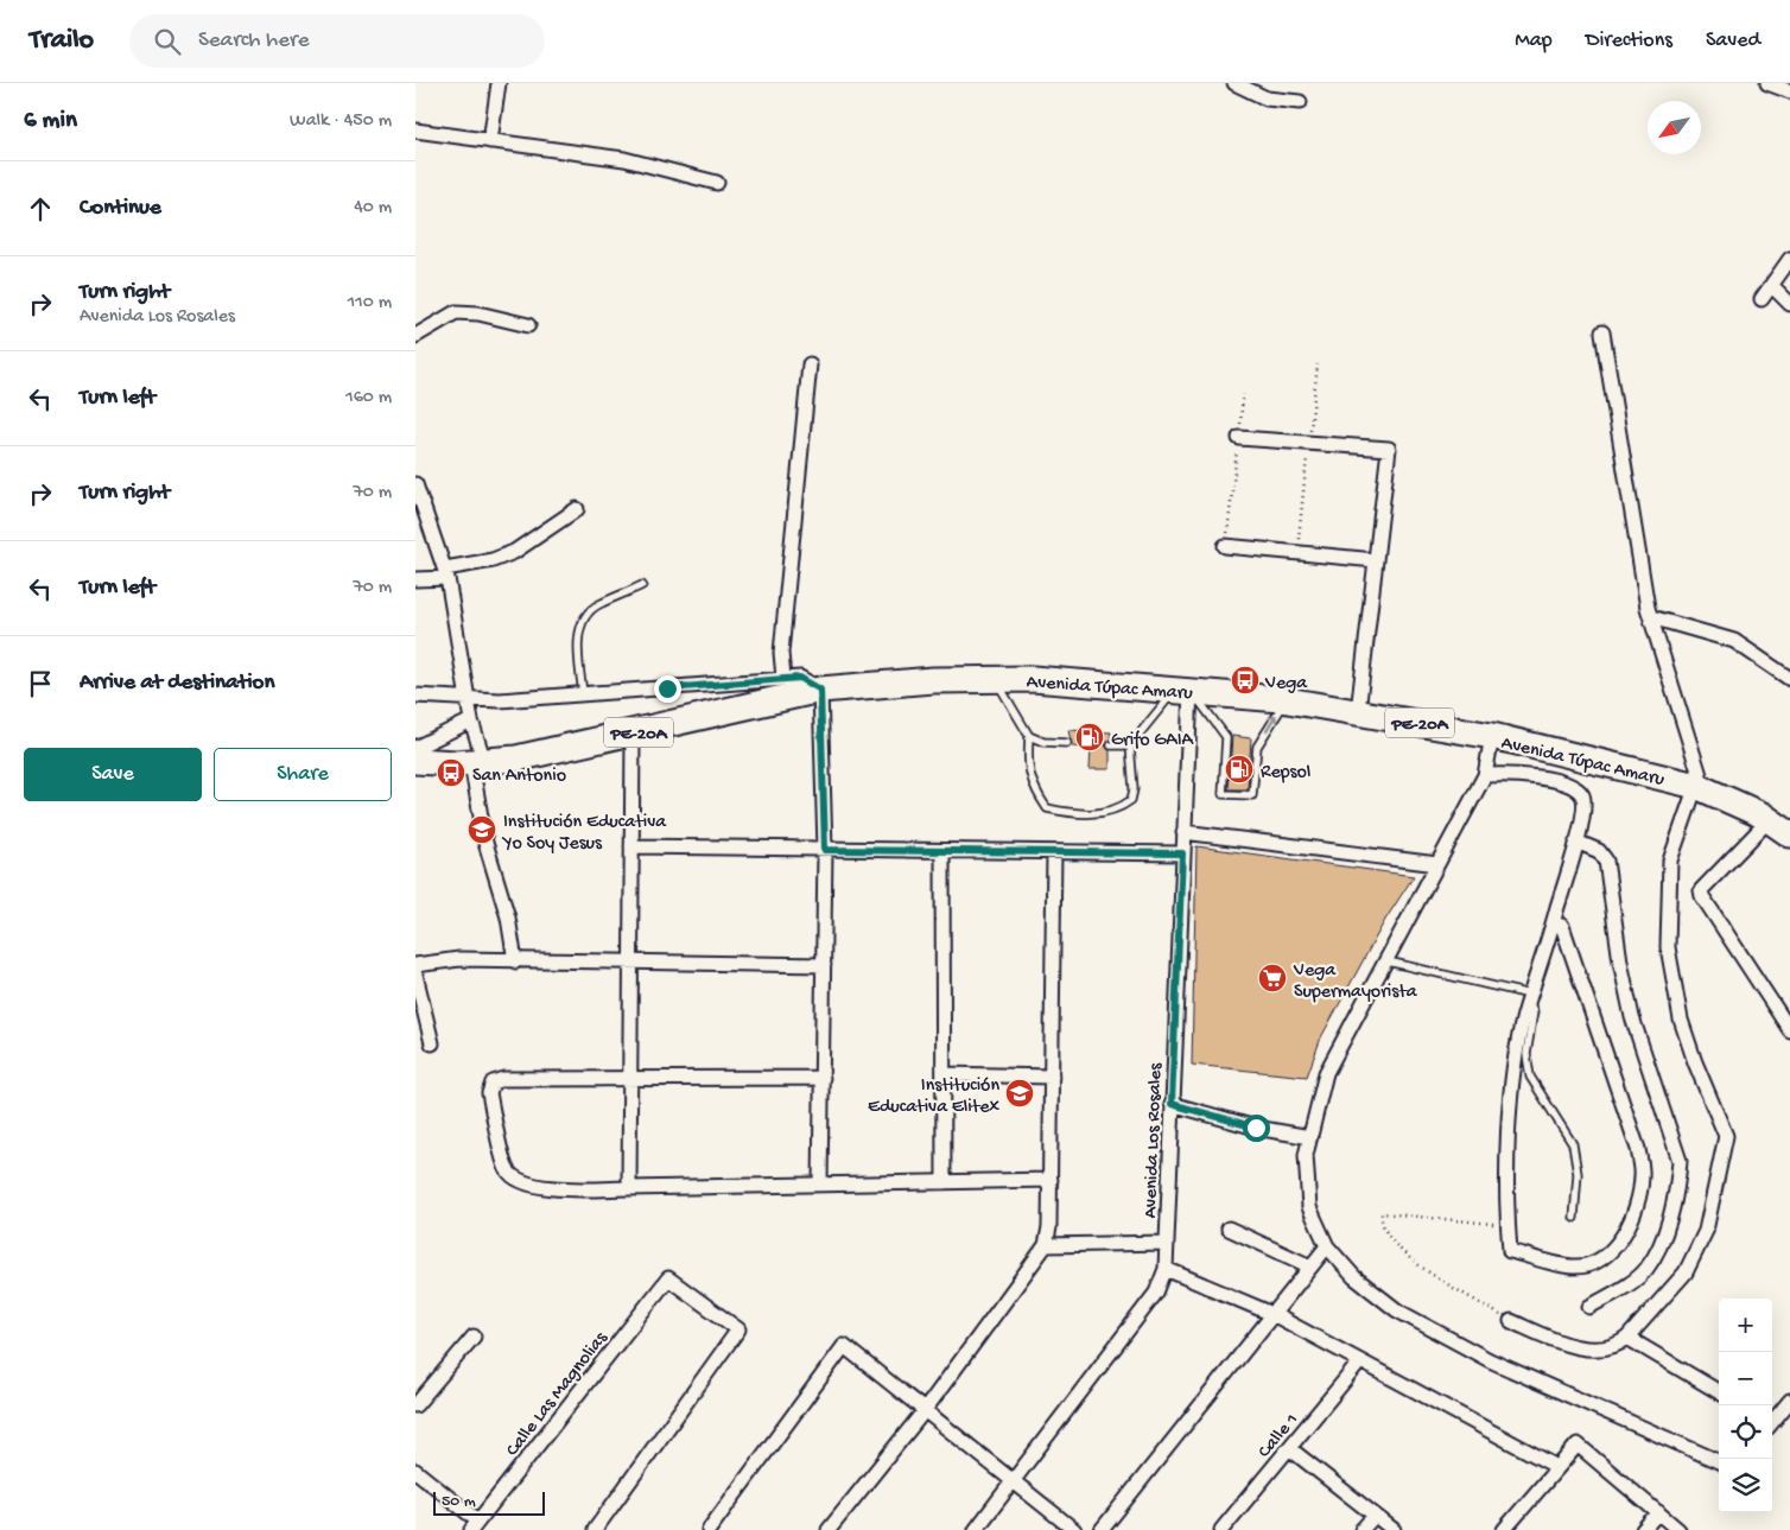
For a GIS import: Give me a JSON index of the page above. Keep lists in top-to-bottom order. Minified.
{"streets":{"highway":["Avenida Túpac Amaru","PE-20A"],"street":["Avenida Los Rosales","Calle Las Magnolias","Calle 1"]},"crossings":[["Avenida Túpac Amaru","Avenida Los Rosales"]],"places":{"bus stop":["Vega","San Antonio"],"fuel station":["Grifo GAIA","Repsol"],"school or university":["Institución Educativa Yo Soy Jesus","Institución Educativa Elitex"],"supermarket":["Vega Supermayorista"]},"scale_bar":"50 m","north":"bottom left","page":{"header":"Trailo","search":"Search here","nav":["Map","Directions","Saved"],"heading":["6 min","Walk · 450 m"],"list":[["Continue","40 m"],["Turn right","Avenida Los Rosales","110 m"],["Turn left","160 m"],["Turn right","70 m"],["Turn left","70 m"],"Arrive at destination"],"buttons":["Save","Share"],"map_buttons":["+","−"],"scale":"50 m"}}
